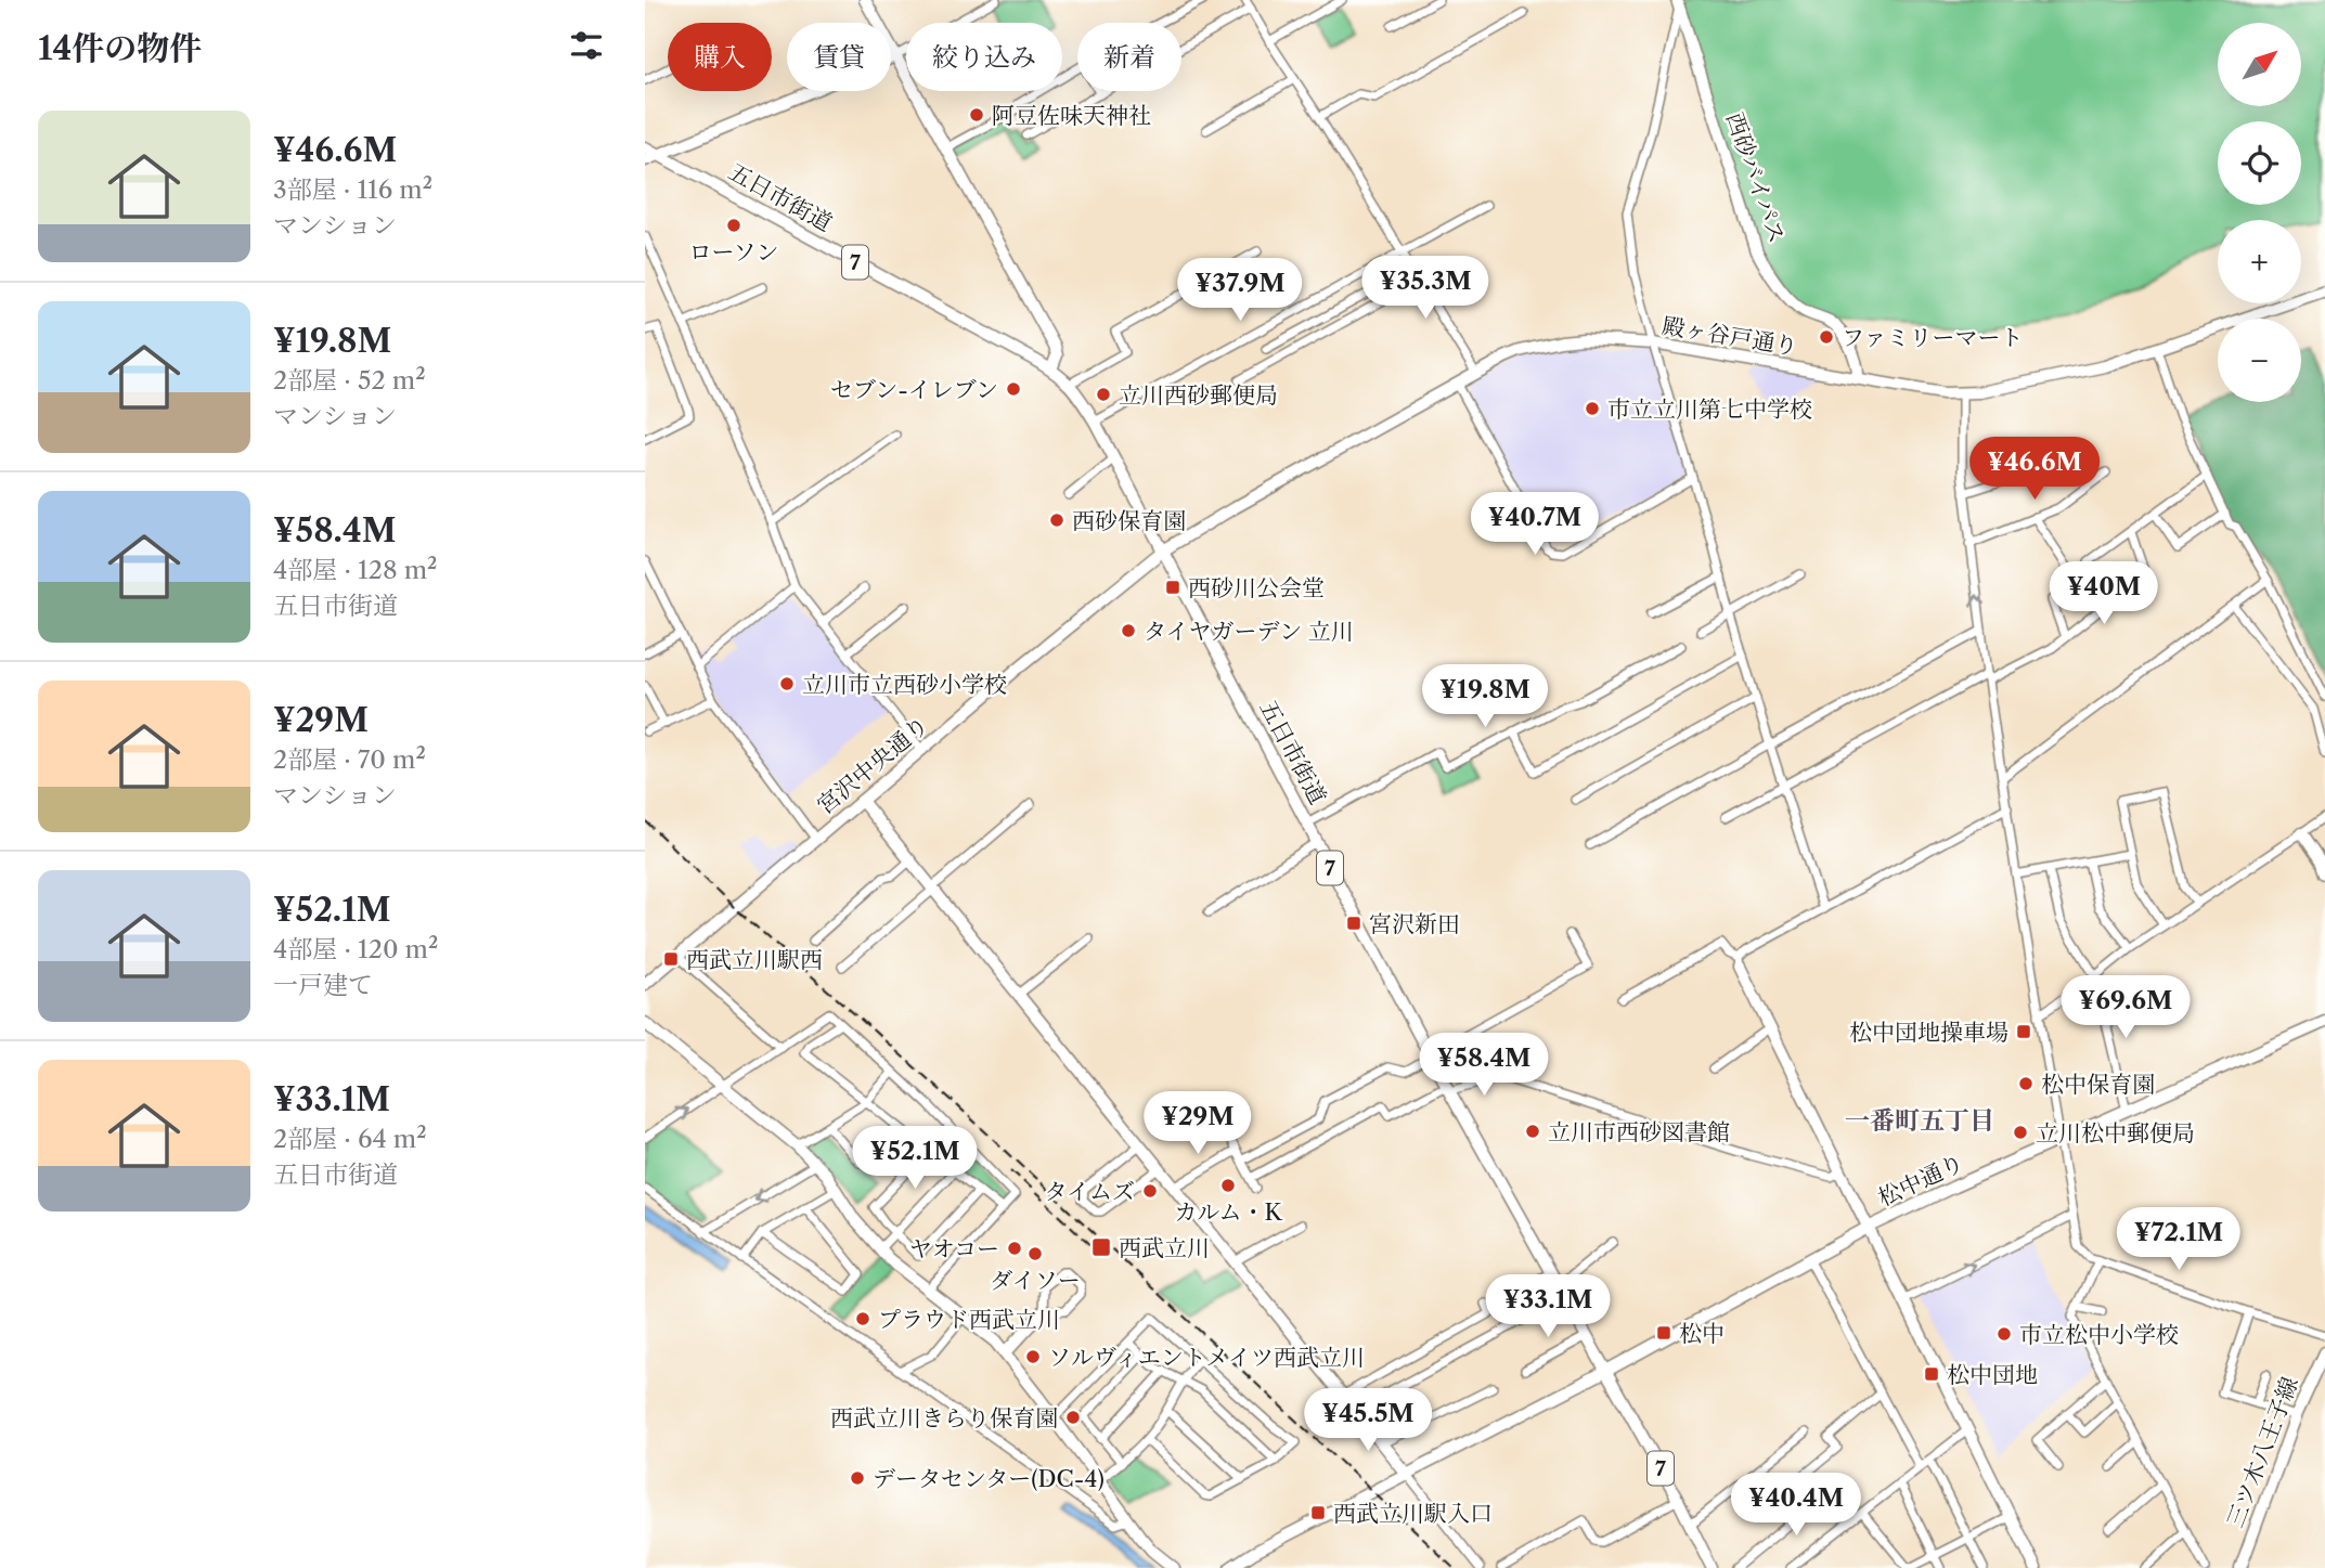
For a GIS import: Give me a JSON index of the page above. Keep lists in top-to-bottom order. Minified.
{"streets":{"street":["西砂バイパス","五日市街道","7","殿ヶ谷戸通り","宮沢中央通り","松中通り","三ツ木八王子線"]},"crossings":[["西砂バイパス","殿ヶ谷戸通り"],["五日市街道","殿ヶ谷戸通り"],["五日市街道","宮沢中央通り"],["五日市街道","松中通り"],["殿ヶ谷戸通り","宮沢中央通り"]],"districts":["一番町五丁目"],"places":{"other":["阿豆佐味天神社","ローソン","ファミリーマート","セブン-イレブン","立川西砂郵便局","市立立川第七中学校","西砂保育園","タイヤガーデン 立川","立川市立西砂小学校","松中保育園","立川市西砂図書館","立川松中郵便局","カルム・K","タイムズ","ヤオコー","ダイソー","プラウド西武立川","市立松中小学校","ソルヴィエントメイツ西武立川","西武立川きらり保育園","データセンター(DC-4)"],"transit":["西砂川公会堂","宮沢新田","西武立川駅西","松中団地操車場","西武立川","松中","松中団地","西武立川駅入口"]},"north":"top right","page":{"heading":"14件の物件","map_buttons":["+","−"],"chip":["購入","賃貸","絞り込み","新着"],"list":[{"name":"¥46.6M","note":"3部屋 · 116 m² · マンション"},{"name":"¥19.8M","note":"2部屋 · 52 m² · マンション"},{"name":"¥58.4M","note":"4部屋 · 128 m² · 五日市街道"},{"name":"¥29M","note":"2部屋 · 70 m² · マンション"},{"name":"¥52.1M","note":"4部屋 · 120 m² · 一戸建て"},{"name":"¥33.1M","note":"2部屋 · 64 m² · 五日市街道"}],"price":["¥35.3M","¥37.9M","¥46.6M","¥40.7M","¥40M","¥19.8M","¥69.6M","¥58.4M","¥29M","¥52.1M","¥72.1M","¥33.1M","¥45.5M","¥40.4M"]}}
